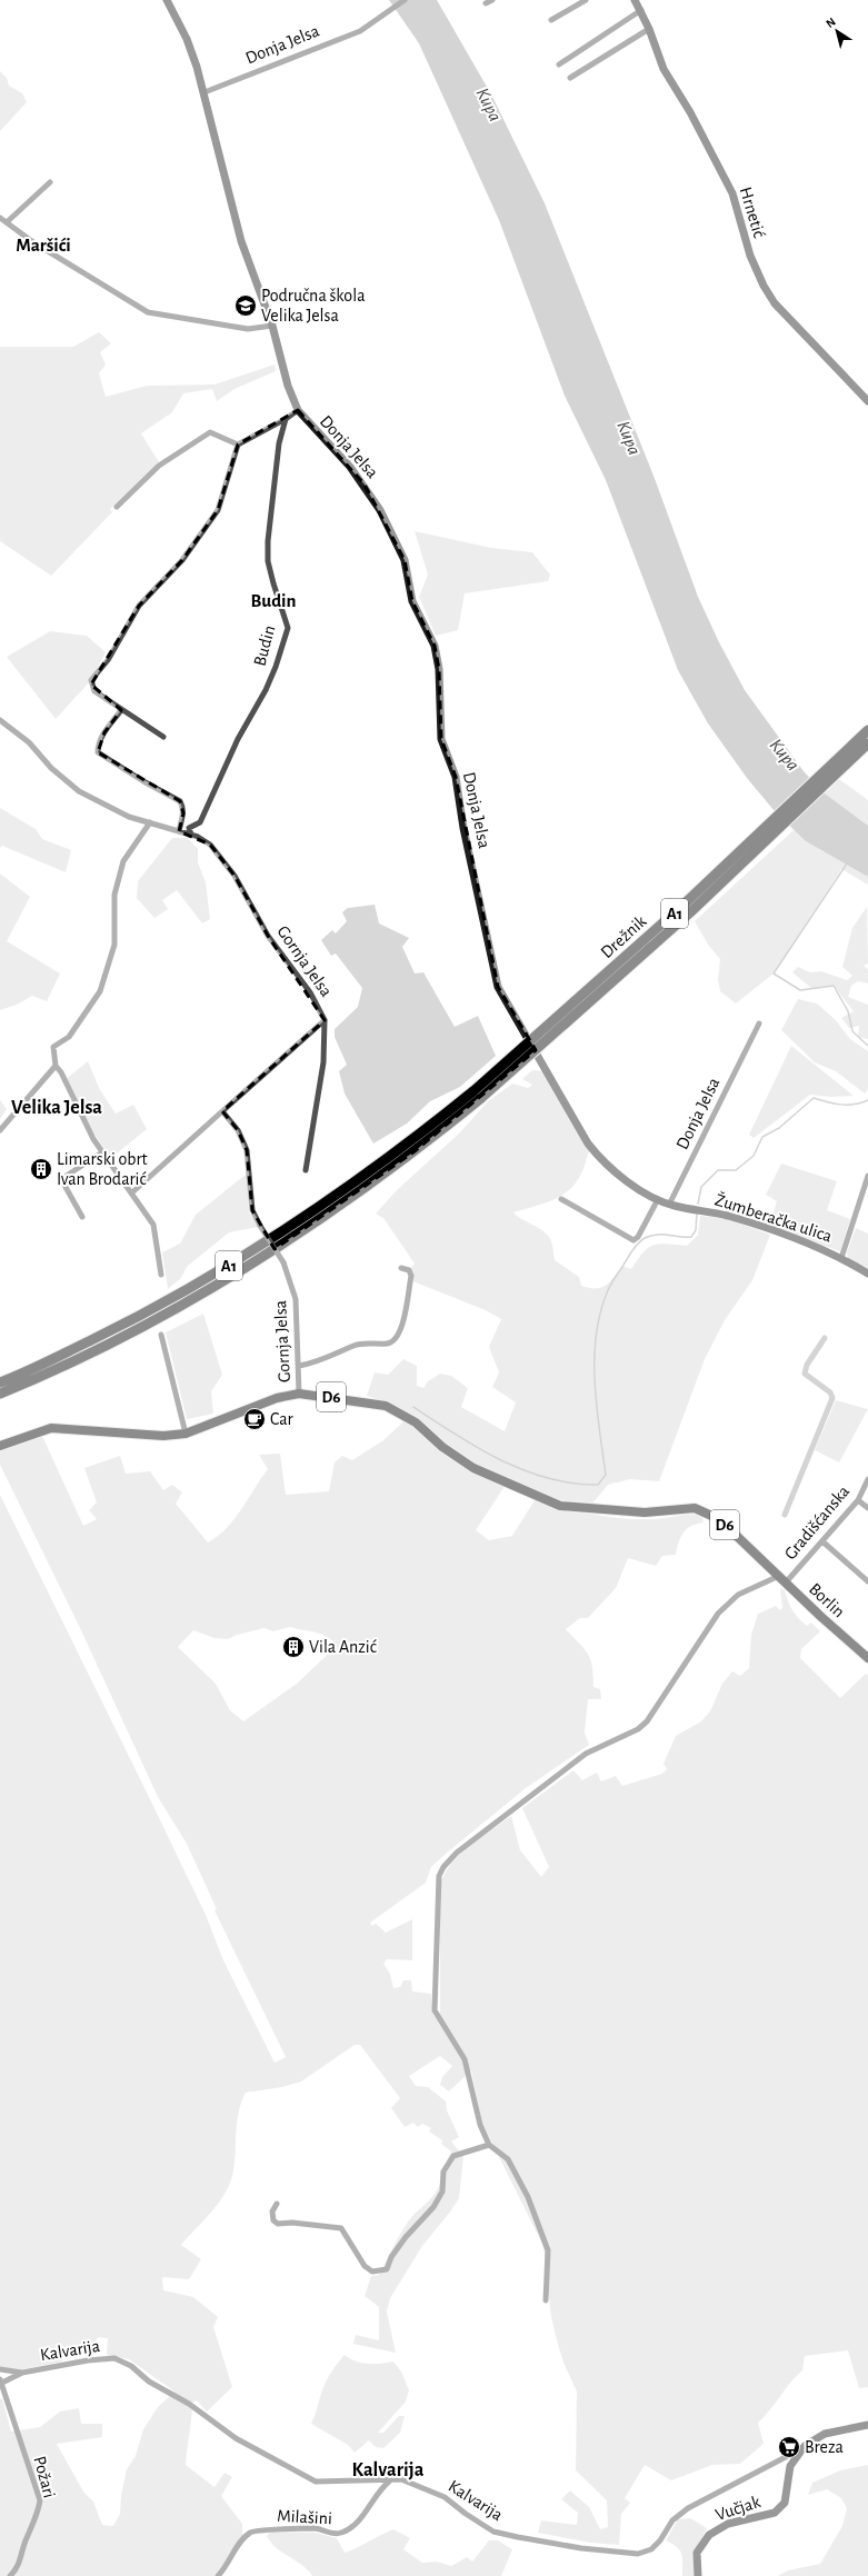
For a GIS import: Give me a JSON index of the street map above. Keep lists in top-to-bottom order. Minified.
{"streets":{"highway":["A1","Drežnik"],"main road":["Donja Jelsa","Hrnetić","Žumberačka ulica","D6","Borlin","Vučjak"],"street":["Budin","Gornja Jelsa","Gradišćanska","Kalvarija","Požari","Milašini"]},"crossings":[["Donja Jelsa","Budin"],["Donja Jelsa","Žumberačka ulica"],["Budin","Gornja Jelsa"],["A1","Drežnik"],["Gornja Jelsa","D6"],["D6","Gradišćanska"],["D6","Borlin"],["Gradišćanska","Borlin"],["Kalvarija","Vučjak"],["Kalvarija","Milašini"]],"districts":["Maršići","Budin","Velika Jelsa","Kalvarija"],"water":["Kupa"],"places":{"school or university":["Područna škola Velika Jelsa"],"building":["Limarski obrt Ivan Brodarić","Vila Anzić"],"cafe":["Car"],"supermarket":["Breza"]},"north":"top left"}
